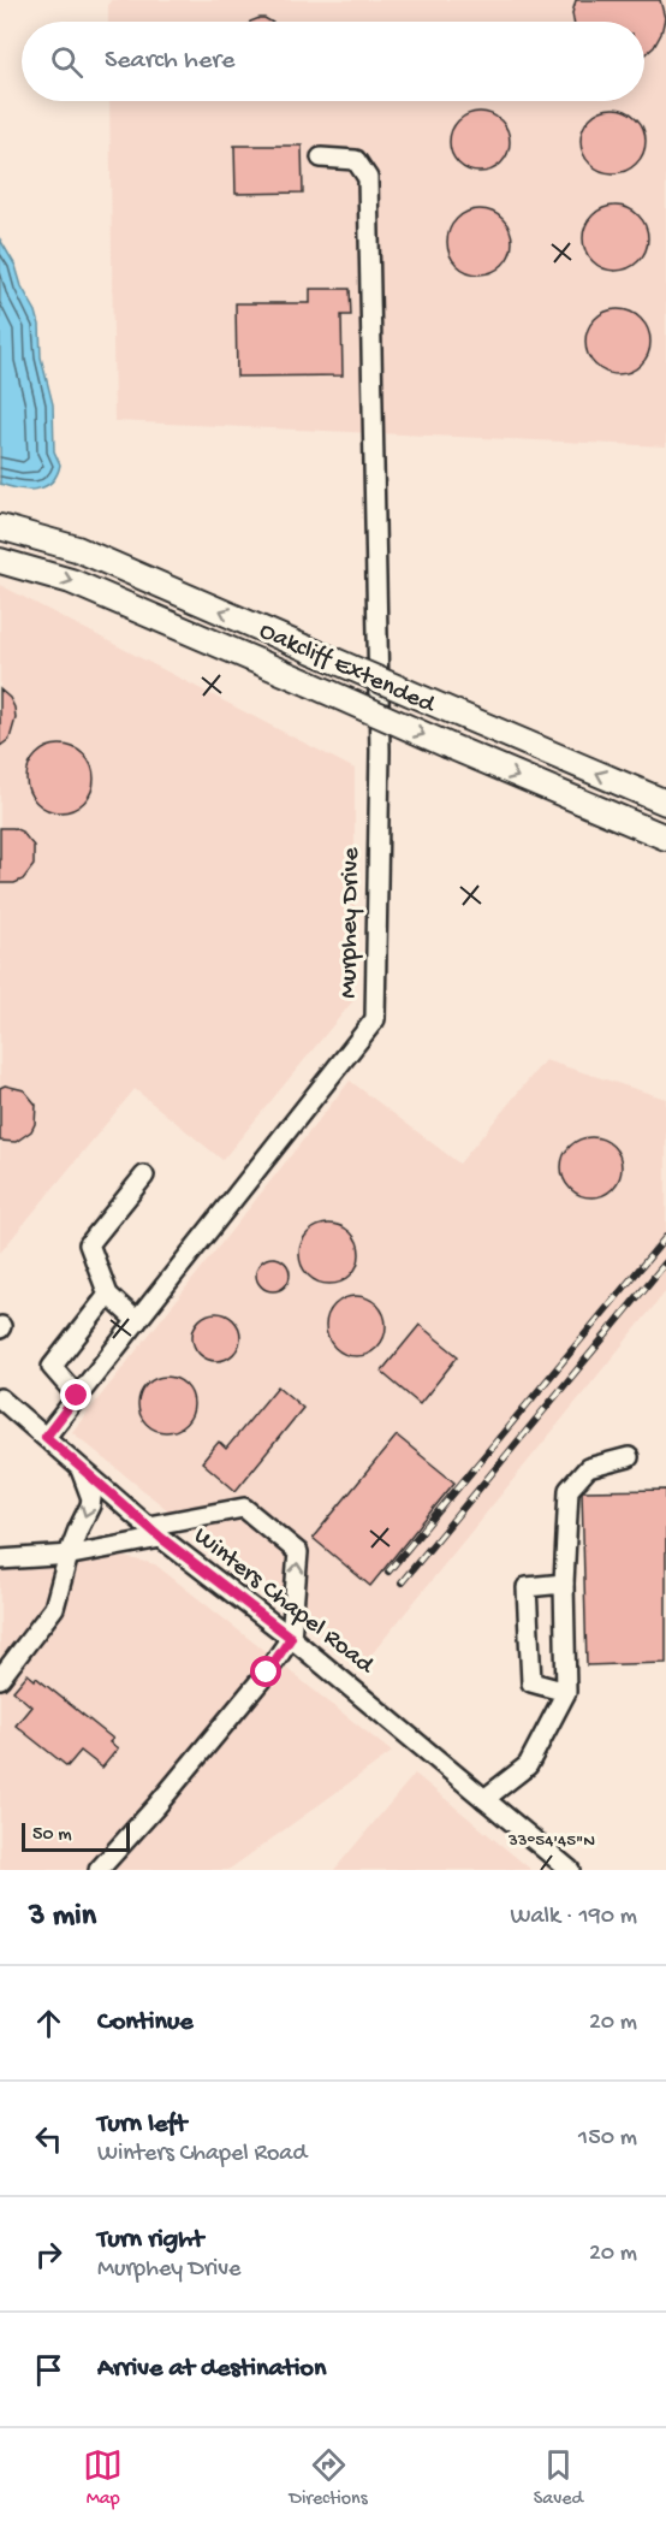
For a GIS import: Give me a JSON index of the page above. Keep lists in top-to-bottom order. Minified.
{"streets":{"main road":["Oakcliff Extended"],"street":["Murphey Drive","Winters Chapel Road"]},"crossings":[["Murphey Drive","Winters Chapel Road"]],"scale_bar":"50 m","page":{"search":"Search here","scale":"50 m","heading":["3 min","Walk · 190 m"],"list":[["Continue","20 m"],["Turn left","Winters Chapel Road","150 m"],["Turn right","Murphey Drive","20 m"],"Arrive at destination"],"nav":["Map","Directions","Saved"]},"coordinates":["33°54'45\"N"]}
